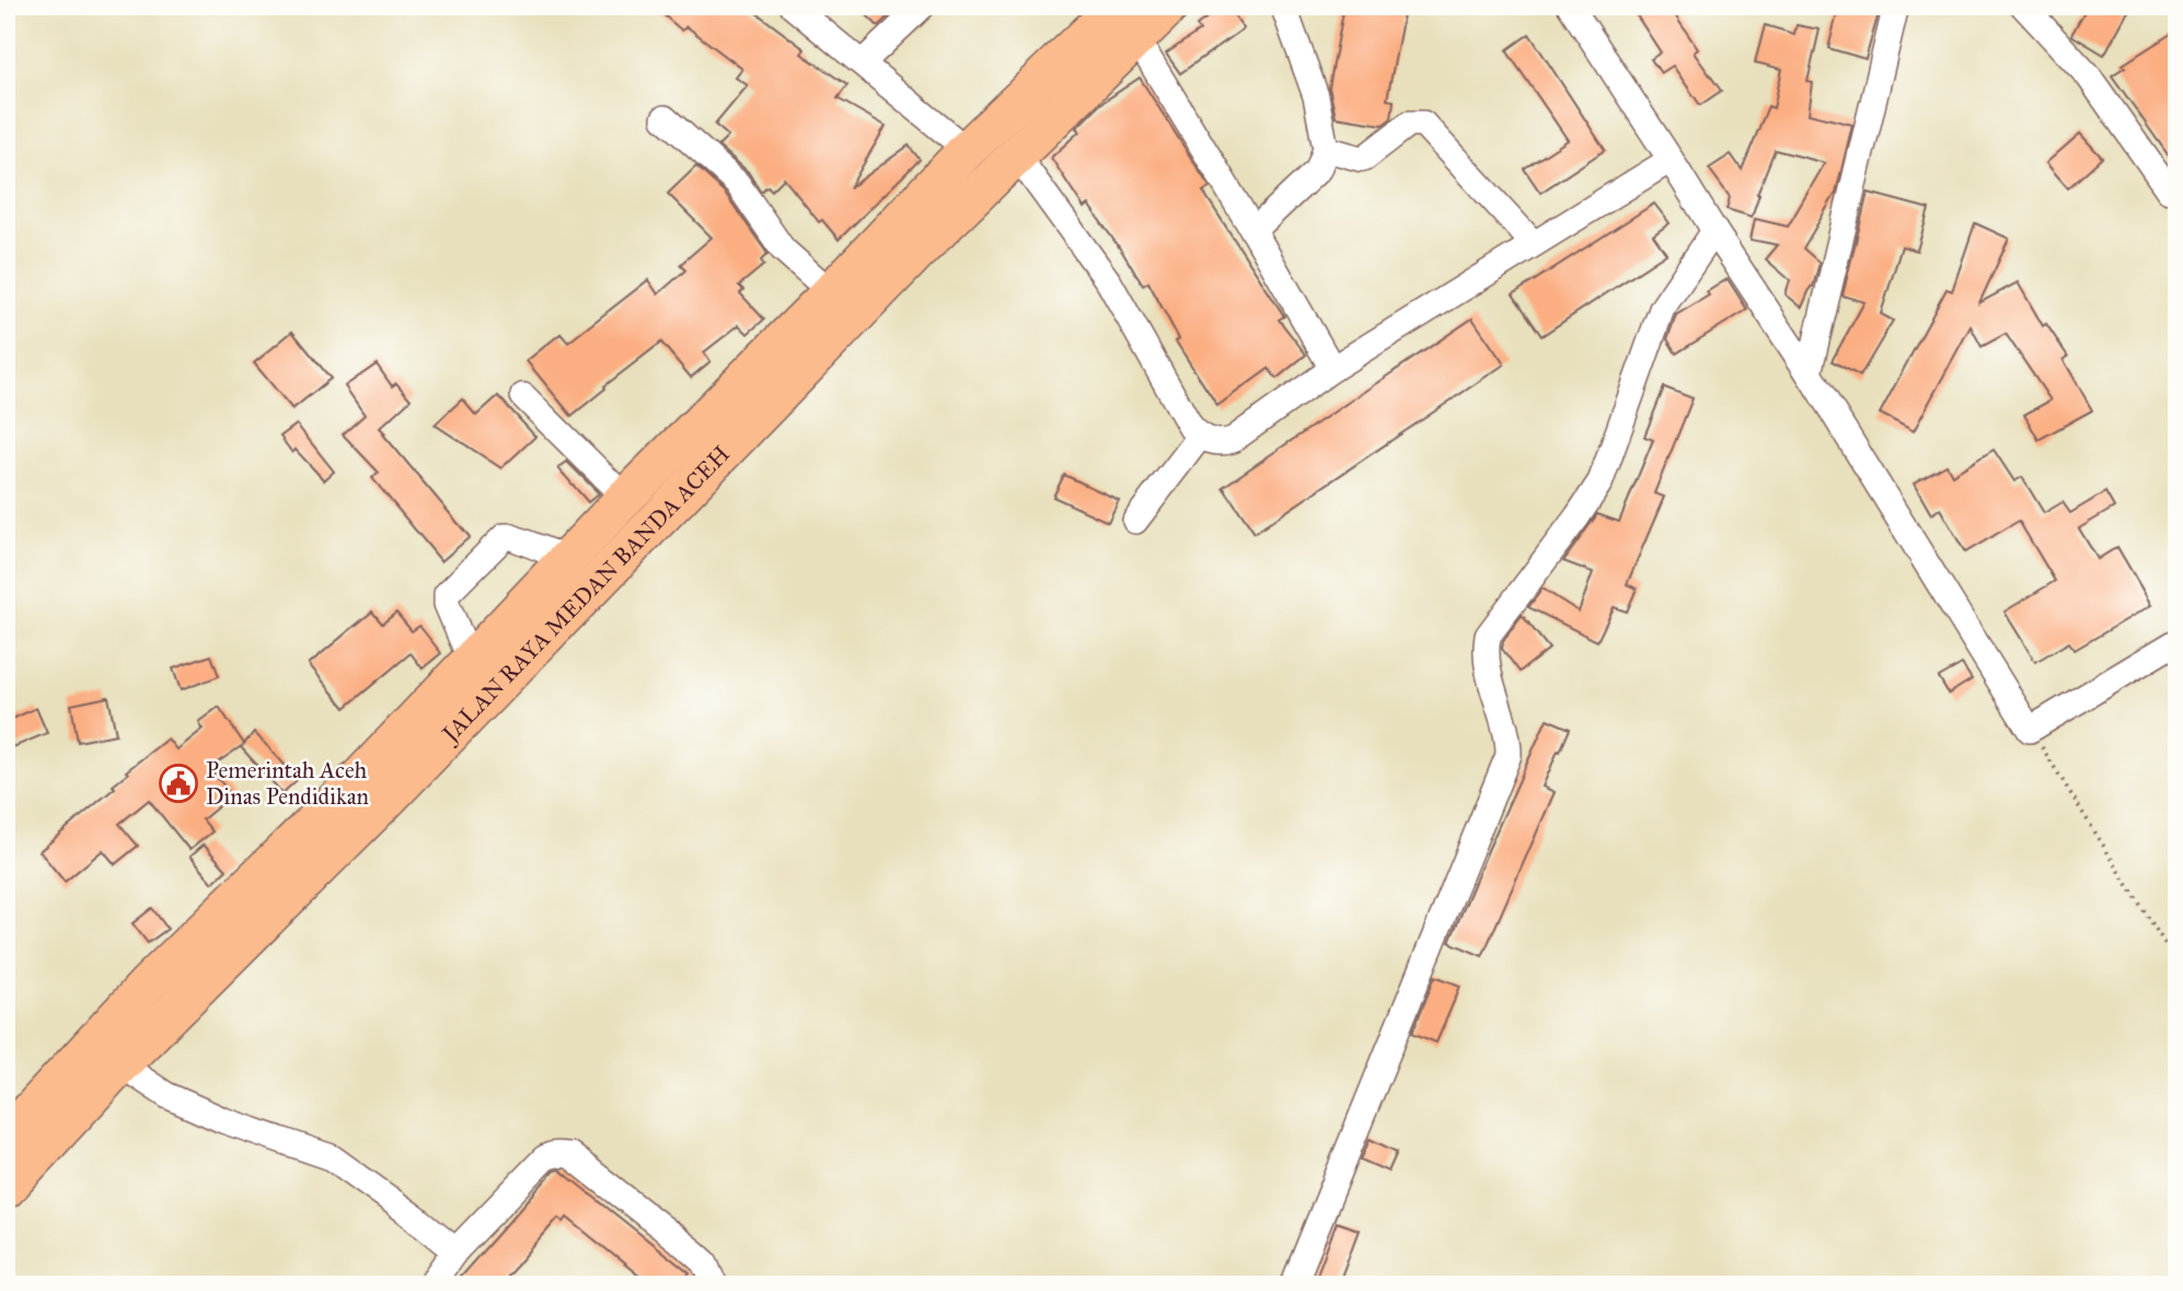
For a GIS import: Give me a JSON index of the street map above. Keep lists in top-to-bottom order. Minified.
{"streets":{"highway":["JALAN RAYA MEDAN BANDA ACEH"]},"places":{"public building":["Pemerintah Aceh Dinas Pendidikan"]}}
